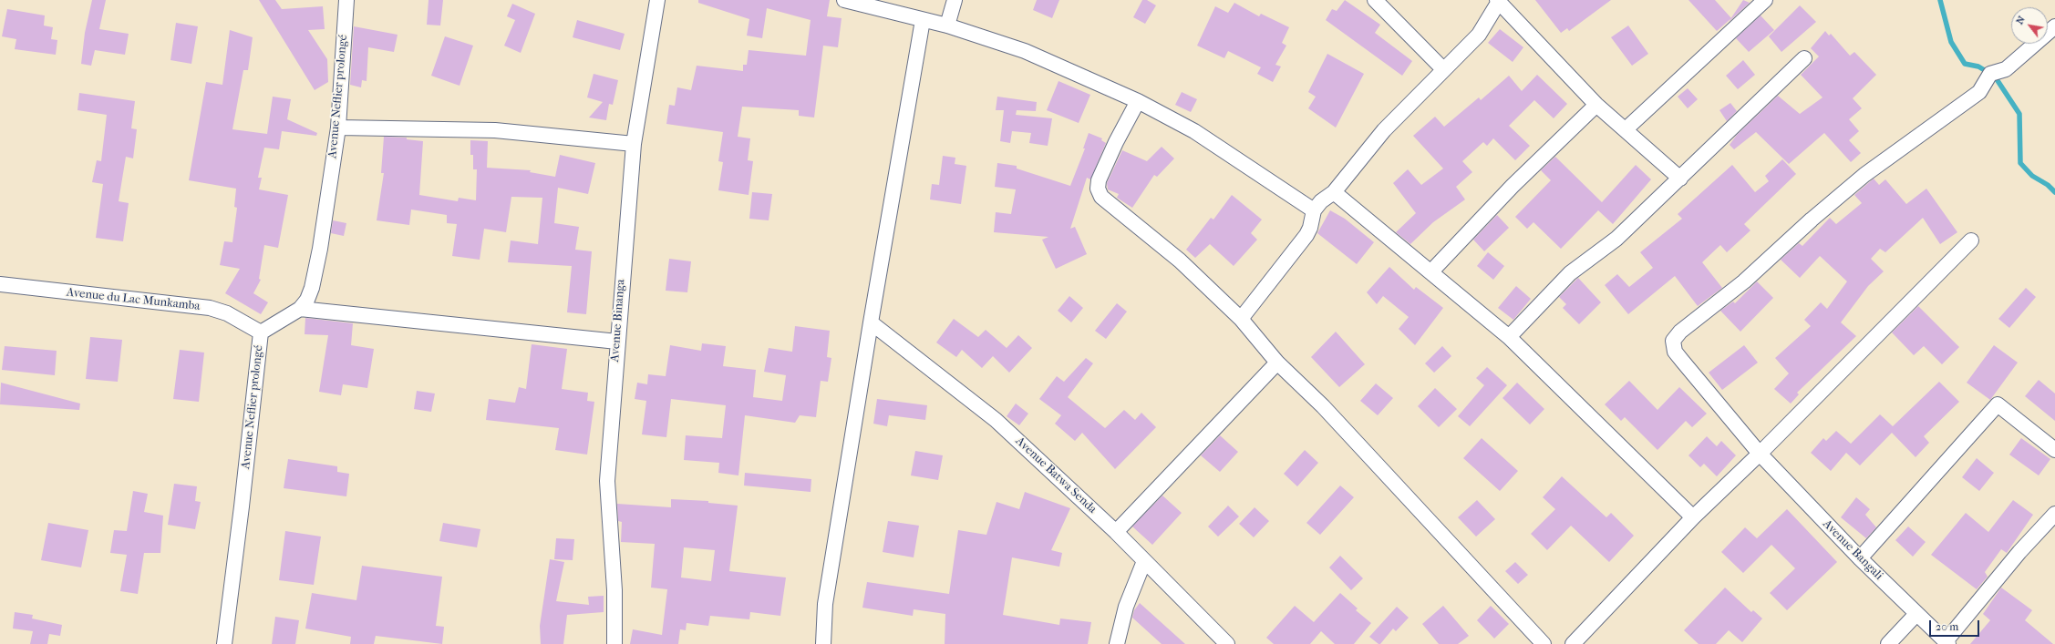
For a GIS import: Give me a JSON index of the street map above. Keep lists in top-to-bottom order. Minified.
{"streets":{"street":["Avenue Neflier prolongé","Avenue du Lac Munkamba","Avenue Binanga","Avenue Batwa Senda","Avenue Bangali"]},"crossings":[["Avenue Neflier prolongé","Avenue du Lac Munkamba"]],"scale_bar":"20 m","north":"top left"}
